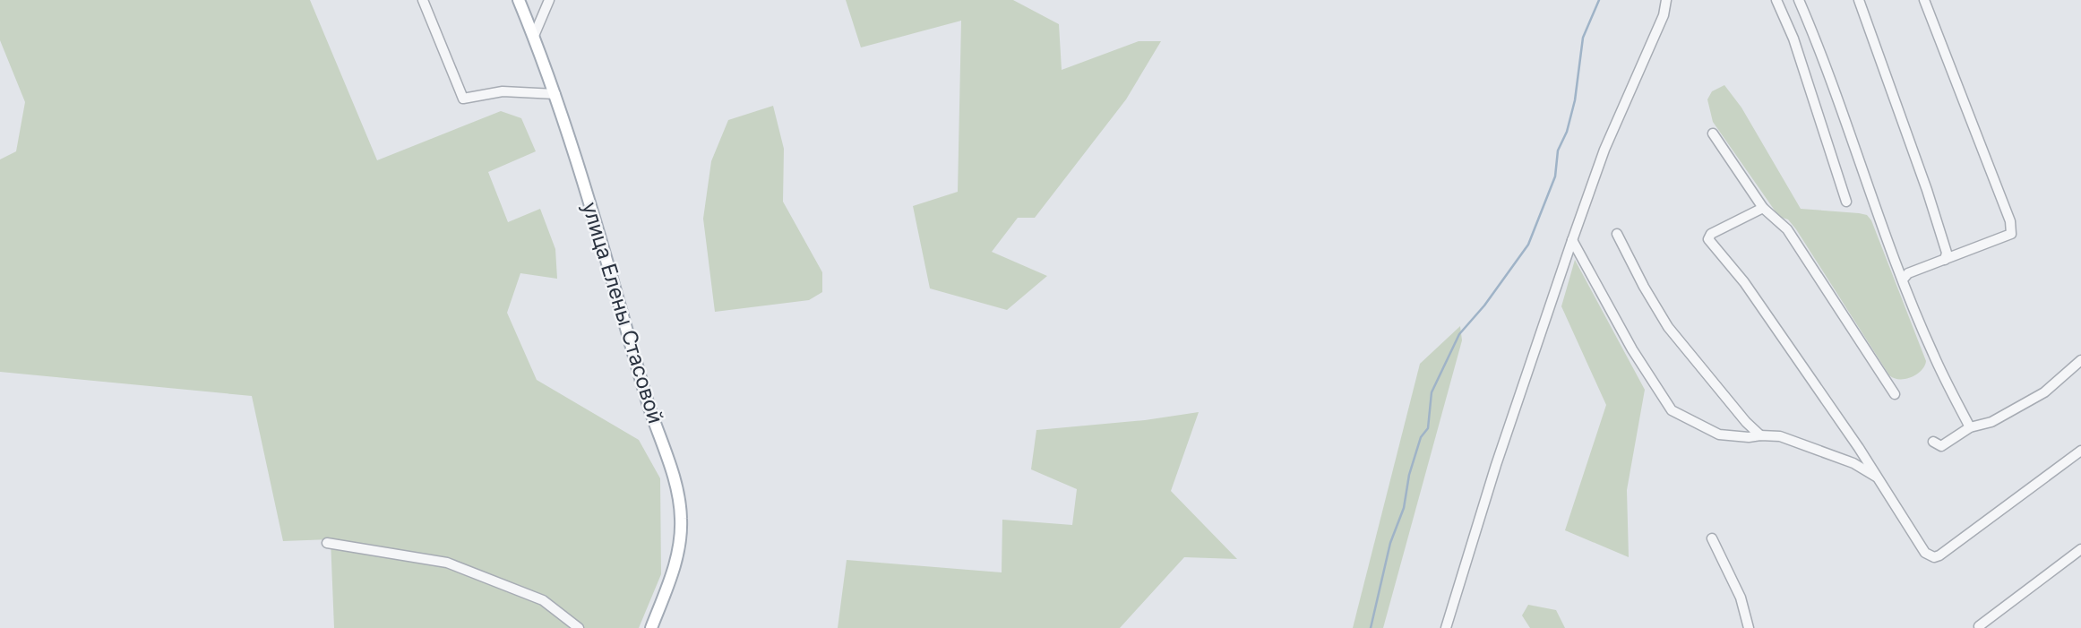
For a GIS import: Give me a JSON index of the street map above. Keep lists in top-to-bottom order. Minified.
{"streets":{"main road":["улица Елены Стасовой"]}}
